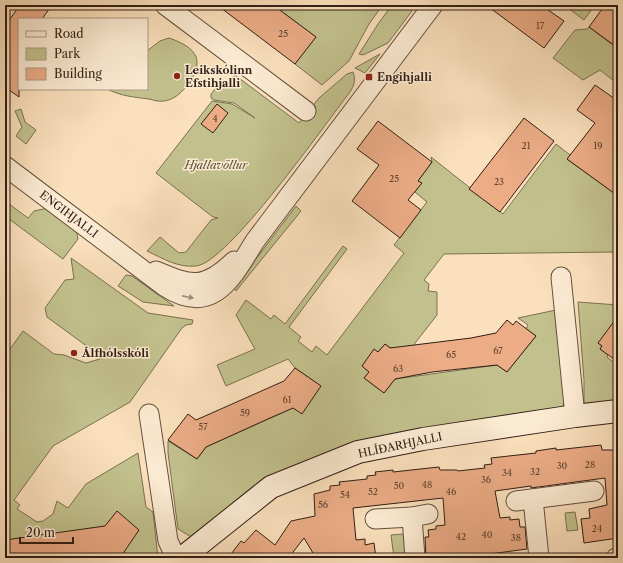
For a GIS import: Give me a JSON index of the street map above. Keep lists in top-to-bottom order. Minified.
{"streets":{"street":["ENGIHJALLI","HLÍÐARHJALLI"]},"parks":["Hjallavöllur"],"places":{"other":["Leikskólinn Efstihjalli","Álfhólsskóli"],"transit":["Engihjalli"]},"house_numbers":["17","25","4","21","19","25","23","67","65","63","61","59","57","28","30","32","34","36","48","50","52","46","54","56","24","40","42","38"],"legend":["Road","Park","Building"],"scale_bar":"20 m"}
